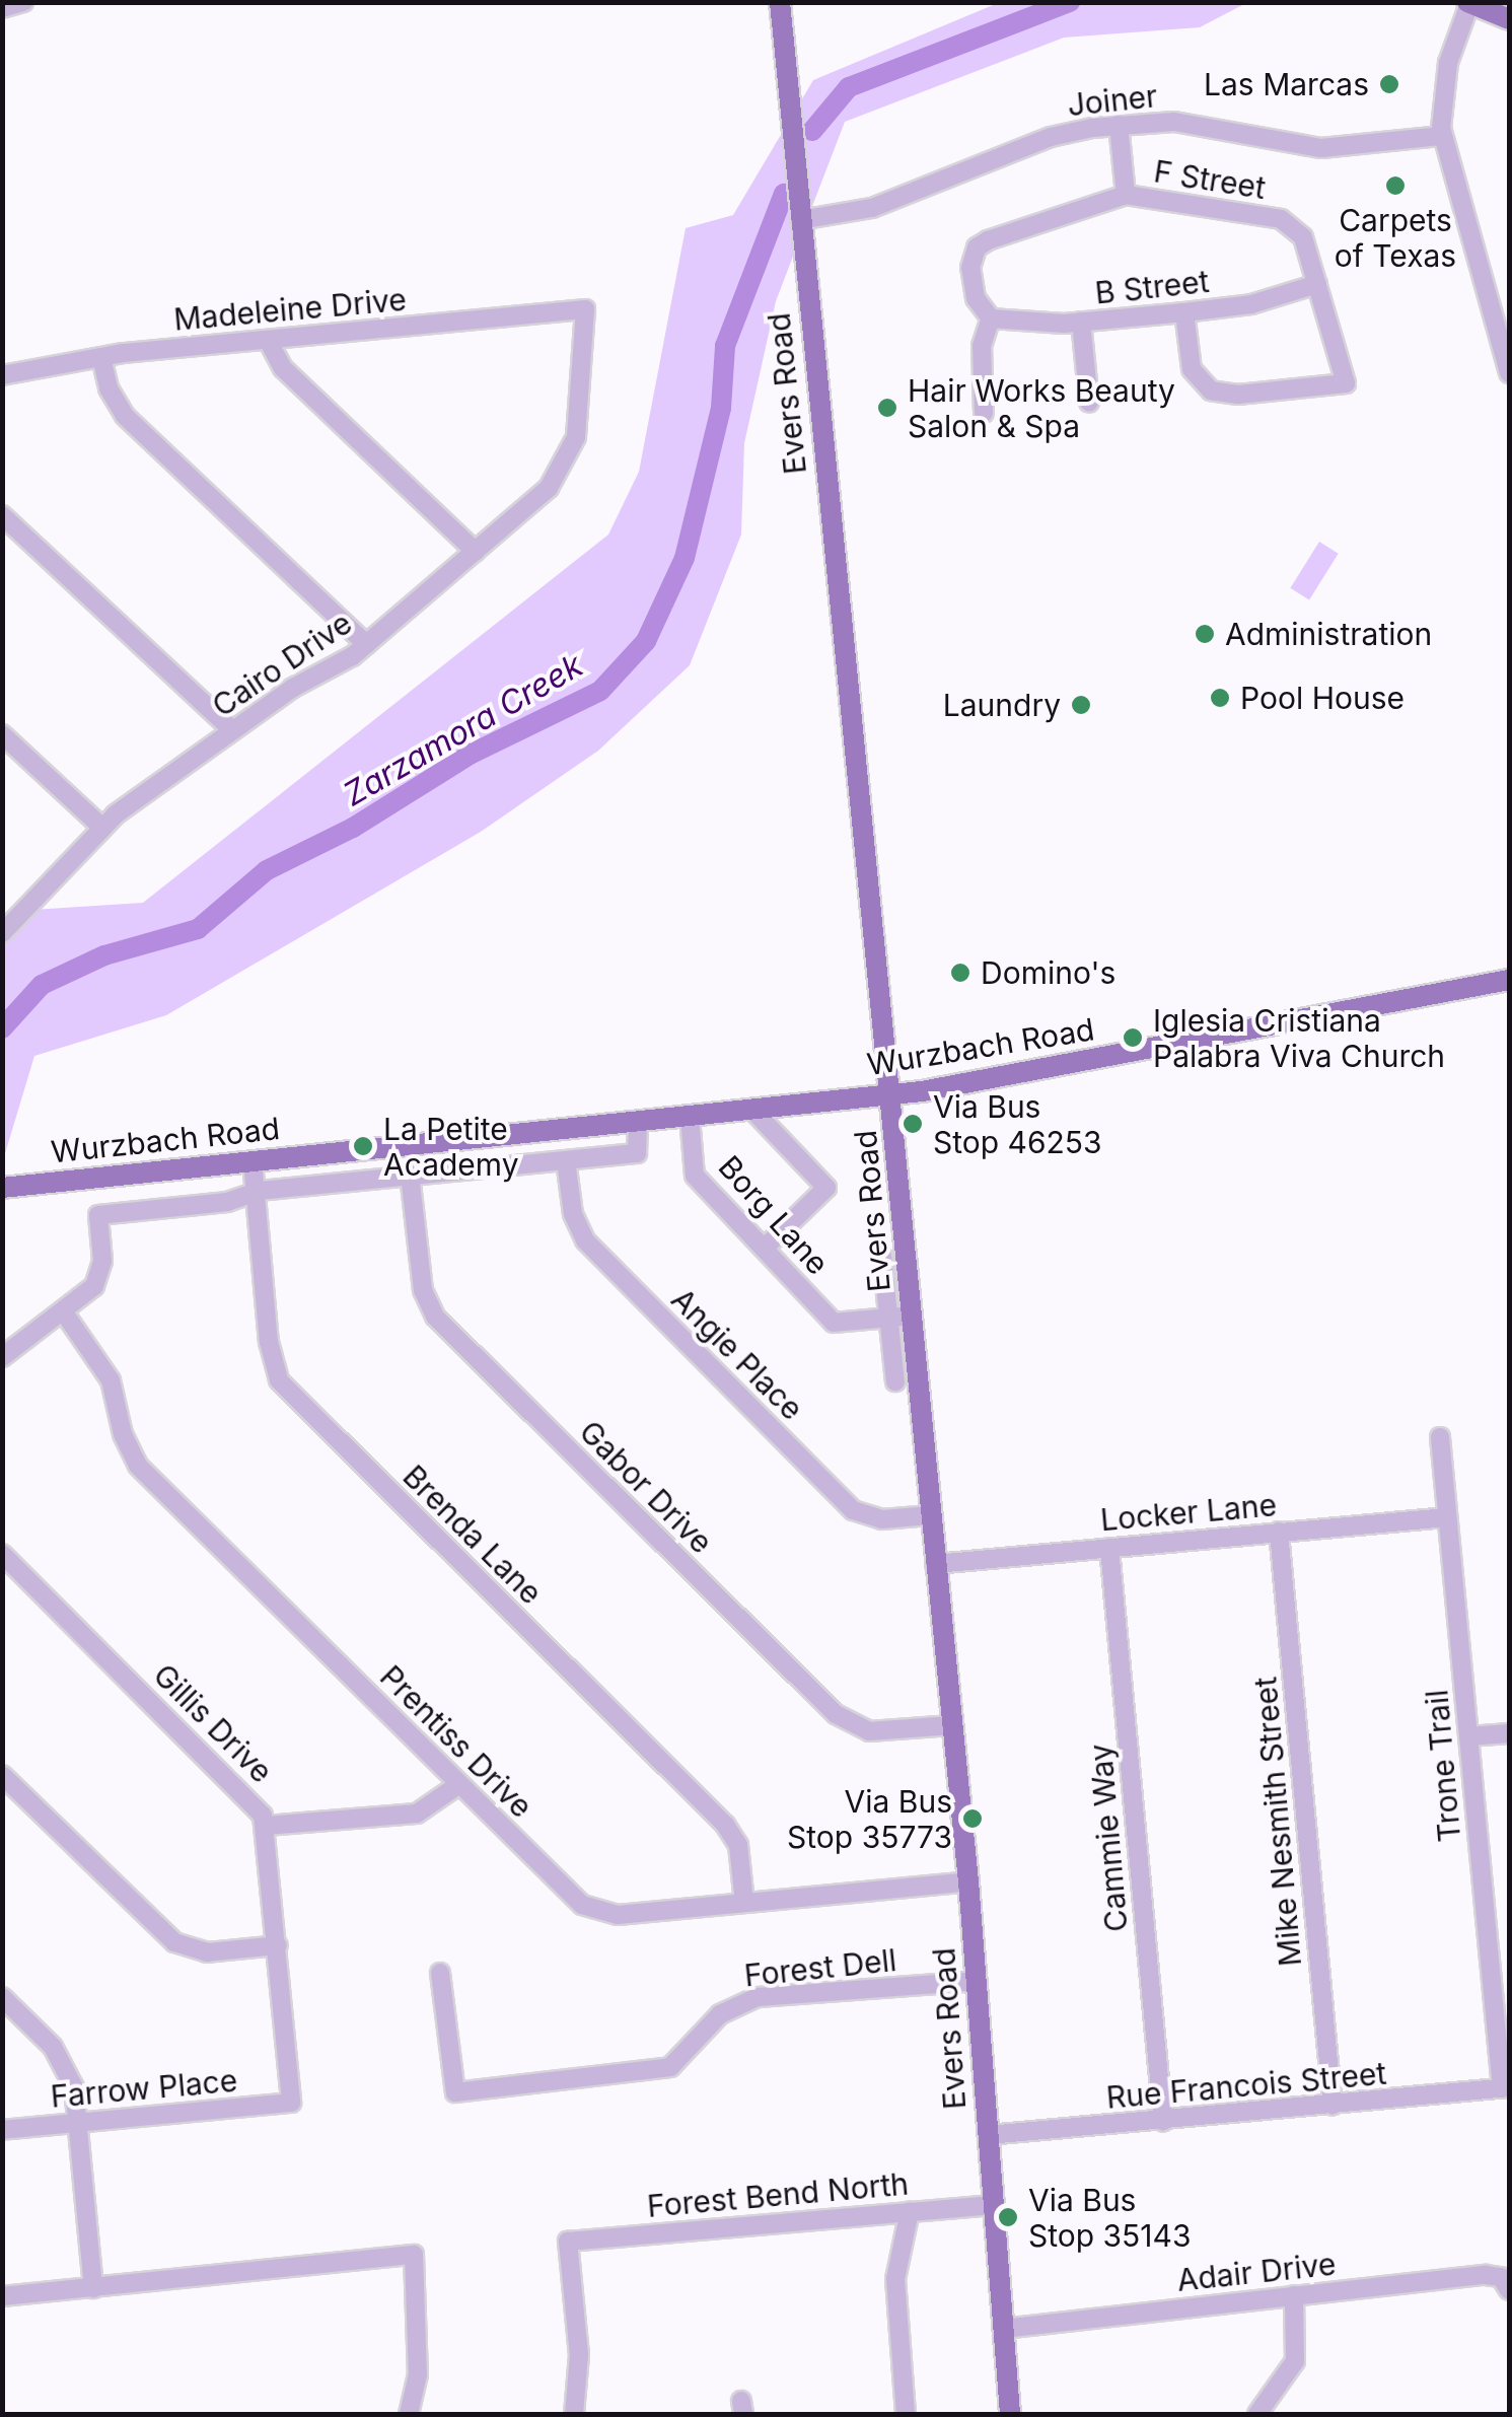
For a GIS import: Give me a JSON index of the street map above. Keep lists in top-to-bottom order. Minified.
{"streets":{"main road":["Evers Road","Wurzbach Road"],"street":["Joiner","F Street","B Street","Madeleine Drive","Cairo Drive","Borg Lane","Angie Place","Gabor Drive","Locker Lane","Brenda Lane","Gillis Drive","Prentiss Drive","Trone Trail","Mike Nesmith Street","Cammie Way","Forest Dell","Rue Francois Street","Farrow Place","Forest Bend North","Adair Drive"]},"crossings":[["Joiner","Evers Road"],["F Street","B Street"],["Madeleine Drive","Cairo Drive"],["Evers Road","Wurzbach Road"],["Evers Road","Borg Lane"],["Evers Road","Angie Place"],["Evers Road","Gabor Drive"],["Evers Road","Locker Lane"],["Evers Road","Prentiss Drive"],["Evers Road","Forest Dell"],["Evers Road","Rue Francois Street"],["Evers Road","Forest Bend North"],["Evers Road","Adair Drive"],["Wurzbach Road","Borg Lane"],["Wurzbach Road","Angie Place"],["Wurzbach Road","Gabor Drive"],["Wurzbach Road","Brenda Lane"],["Wurzbach Road","Prentiss Drive"],["Locker Lane","Trone Trail"],["Locker Lane","Mike Nesmith Street"],["Locker Lane","Cammie Way"],["Brenda Lane","Prentiss Drive"],["Gillis Drive","Farrow Place"],["Trone Trail","Rue Francois Street"],["Mike Nesmith Street","Rue Francois Street"],["Cammie Way","Rue Francois Street"]],"water":["Zarzamora Creek"],"places":["Las Marcas","Carpets of Texas","Hair Works Beauty Salon & Spa","Administration","Pool House","Laundry","Domino's","Iglesia Cristiana Palabra Viva Church","Via Bus Stop 46253","La Petite Academy","Via Bus Stop 35773","Via Bus Stop 35143"]}
